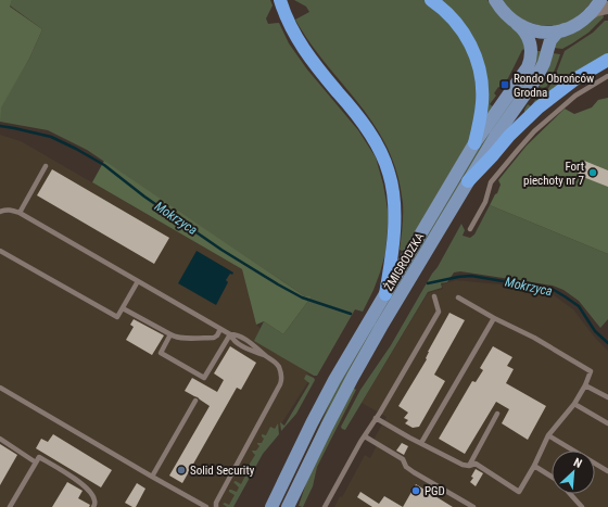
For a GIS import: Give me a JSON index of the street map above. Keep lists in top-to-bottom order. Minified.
{"streets":{"main road":["ŻMIGRODZKA"]},"water":["Mokrzyca"],"places":{"transit":["Rondo Obrońców Grodna"],"other":["Fort piechoty nr 7","Solid Security","PGD"]},"north":"top right"}
